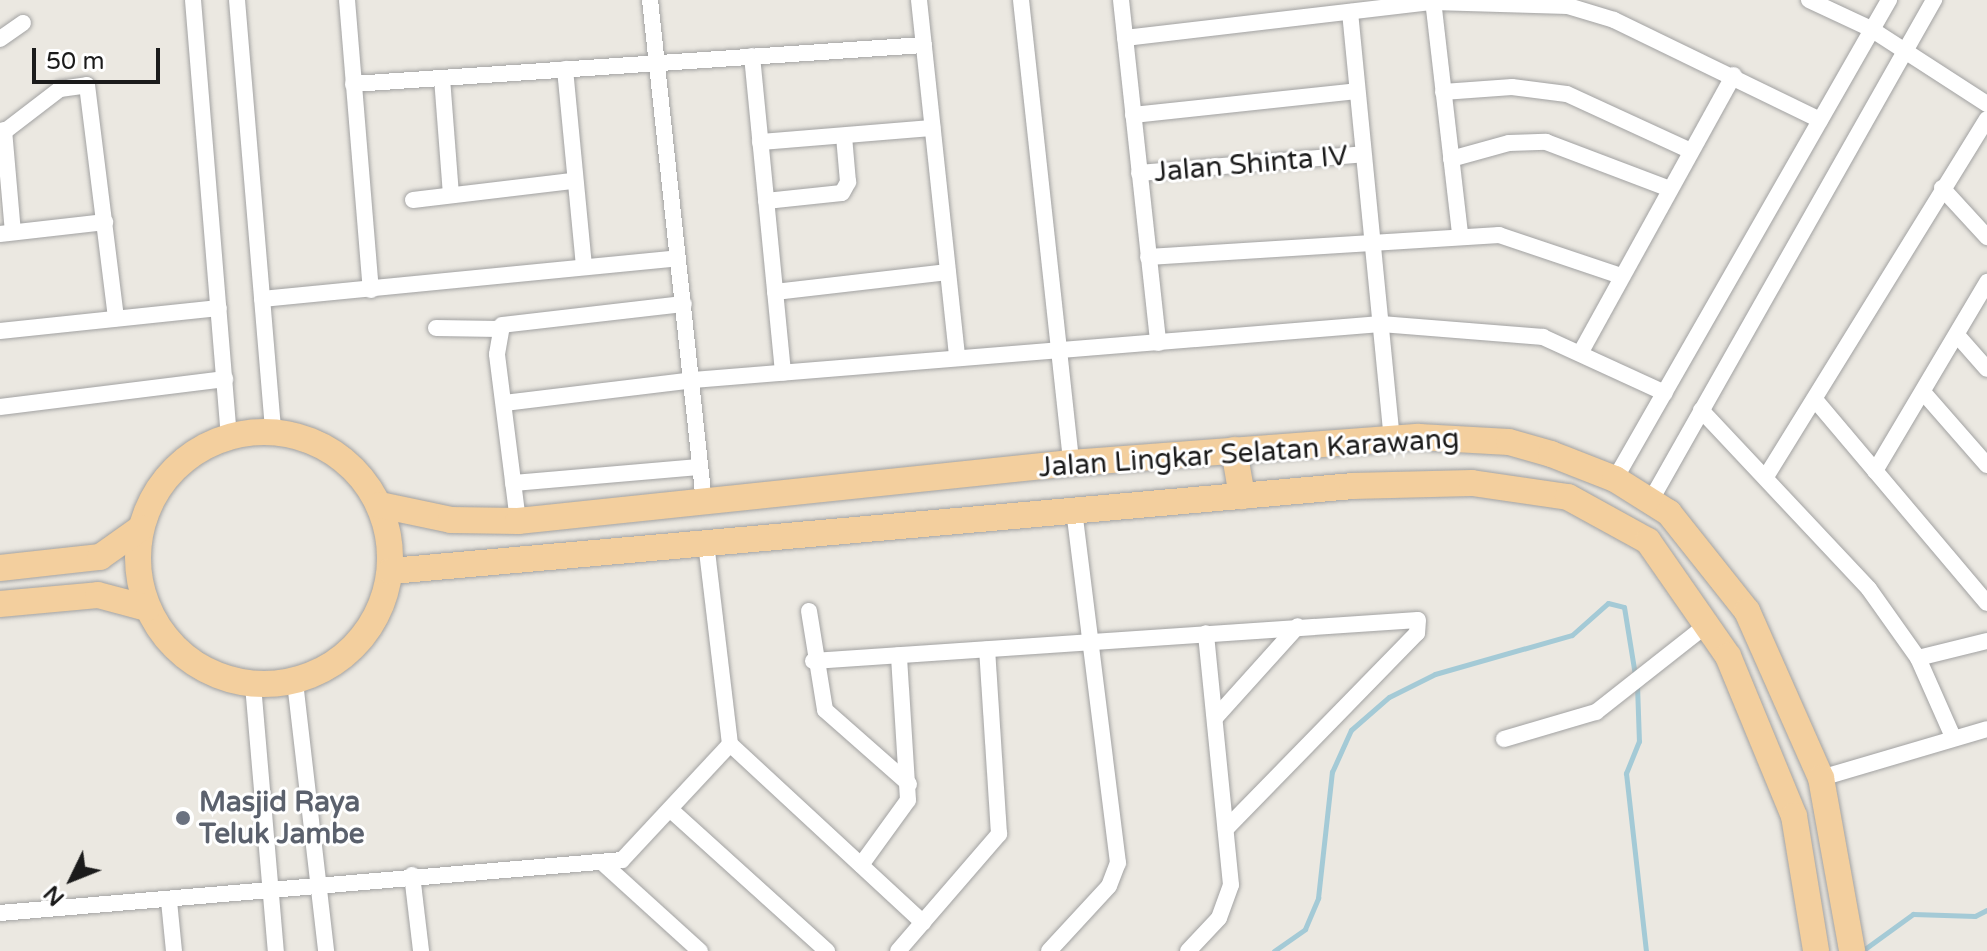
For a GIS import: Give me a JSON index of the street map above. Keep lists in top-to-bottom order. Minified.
{"streets":{"main road":["Jalan Lingkar Selatan Karawang"],"street":["Jalan Shinta IV"]},"places":["Masjid Raya Teluk Jambe"],"scale_bar":"50 m","north":"bottom left"}
